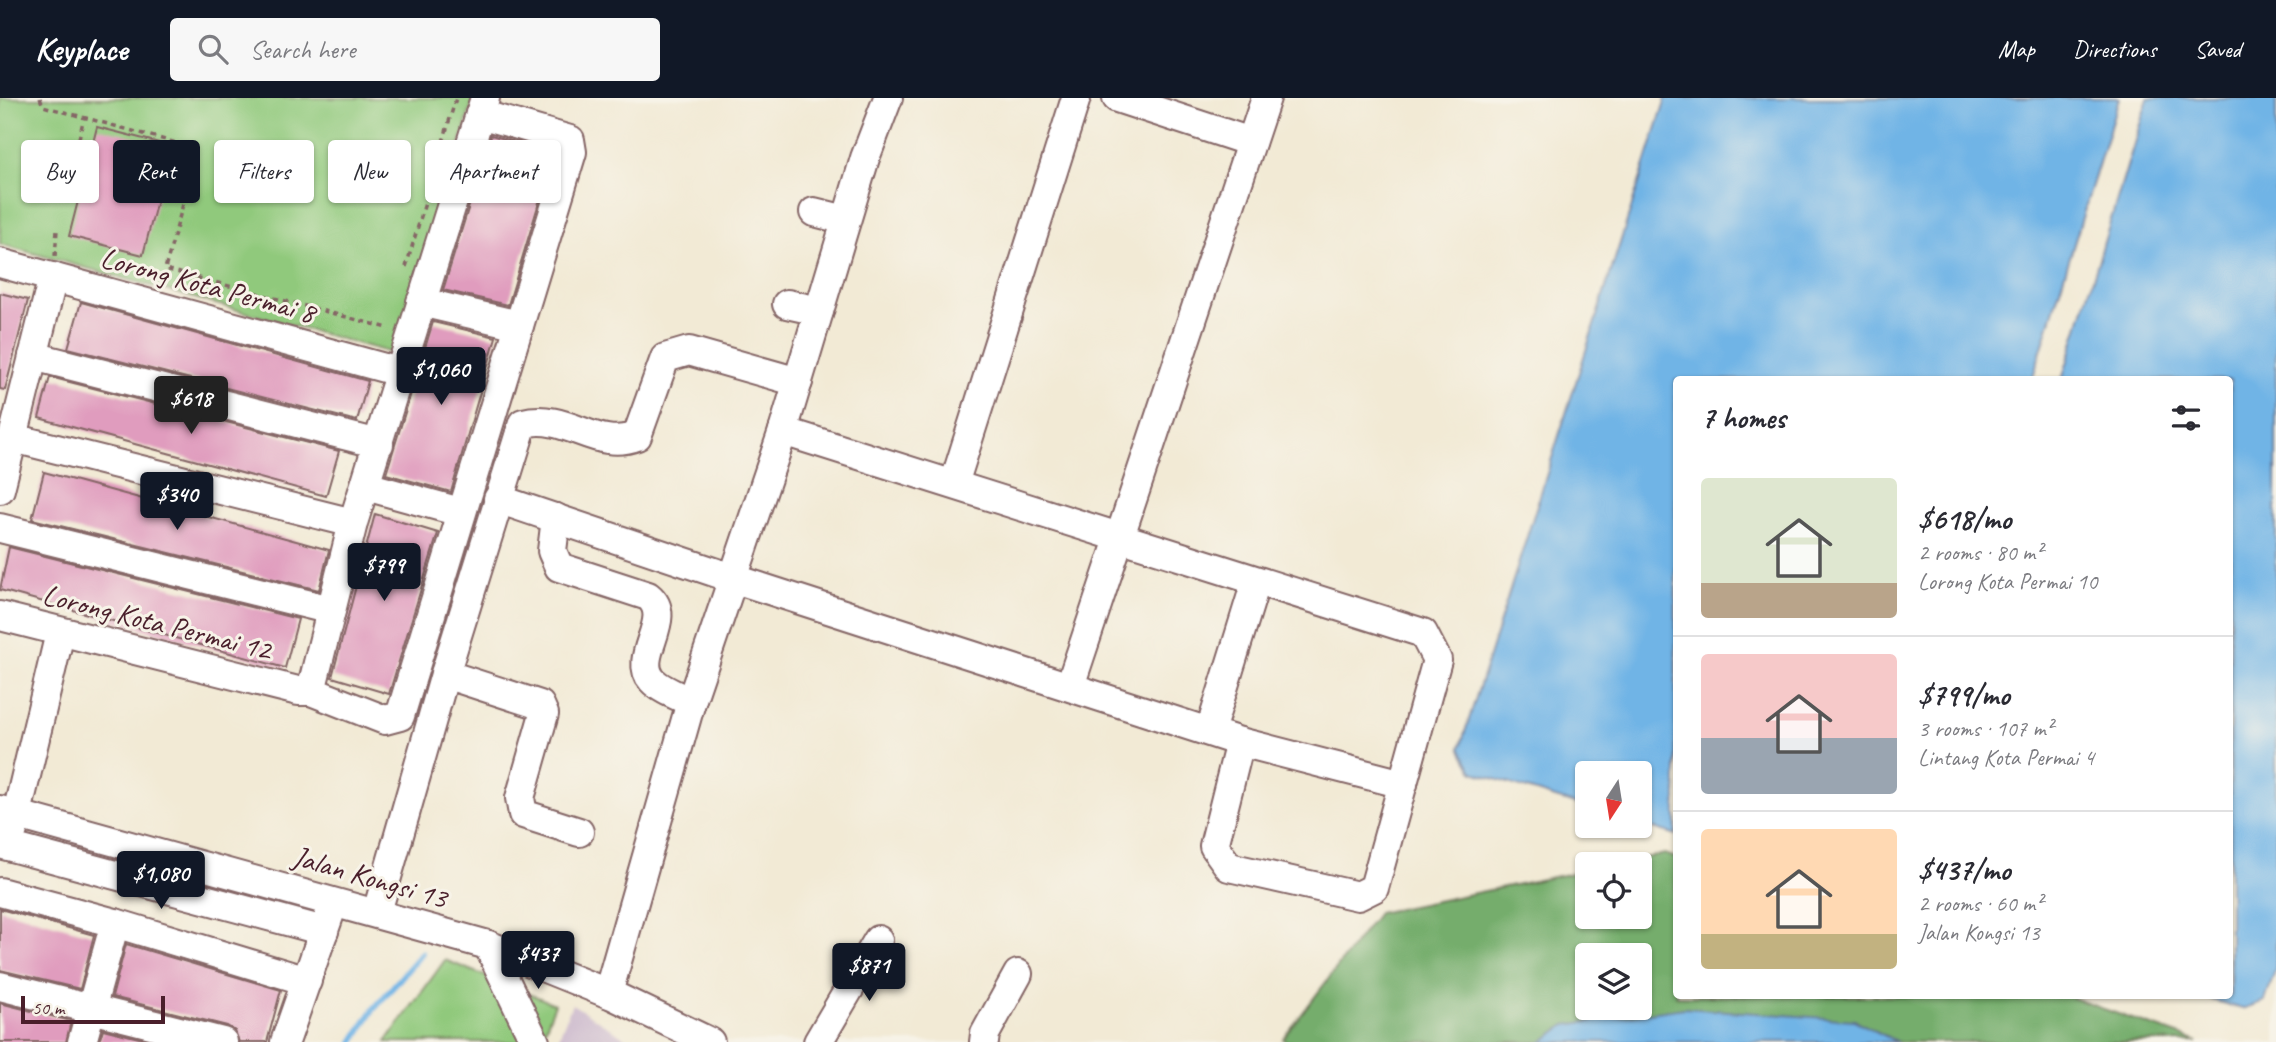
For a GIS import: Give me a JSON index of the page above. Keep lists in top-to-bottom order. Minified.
{"streets":{"street":["Lorong Kota Permai 8","Lorong Kota Permai 12","Jalan Kongsi 13"]},"scale_bar":"50 m","north":"bottom","page":{"header":"Keyplace","search":"Search here","nav":["Map","Directions","Saved"],"chip":["Buy","Rent","Filters","New","Apartment"],"price":["$1,060","$618","$340","$799","$1,080","$437","$871"],"heading":"7 homes","list":[{"name":"$618/mo","note":"2 rooms · 80 m² · Lorong Kota Permai 10"},{"name":"$799/mo","note":"3 rooms · 107 m² · Lintang Kota Permai 4"},{"name":"$437/mo","note":"2 rooms · 60 m² · Jalan Kongsi 13"}],"scale":"50 m"}}
